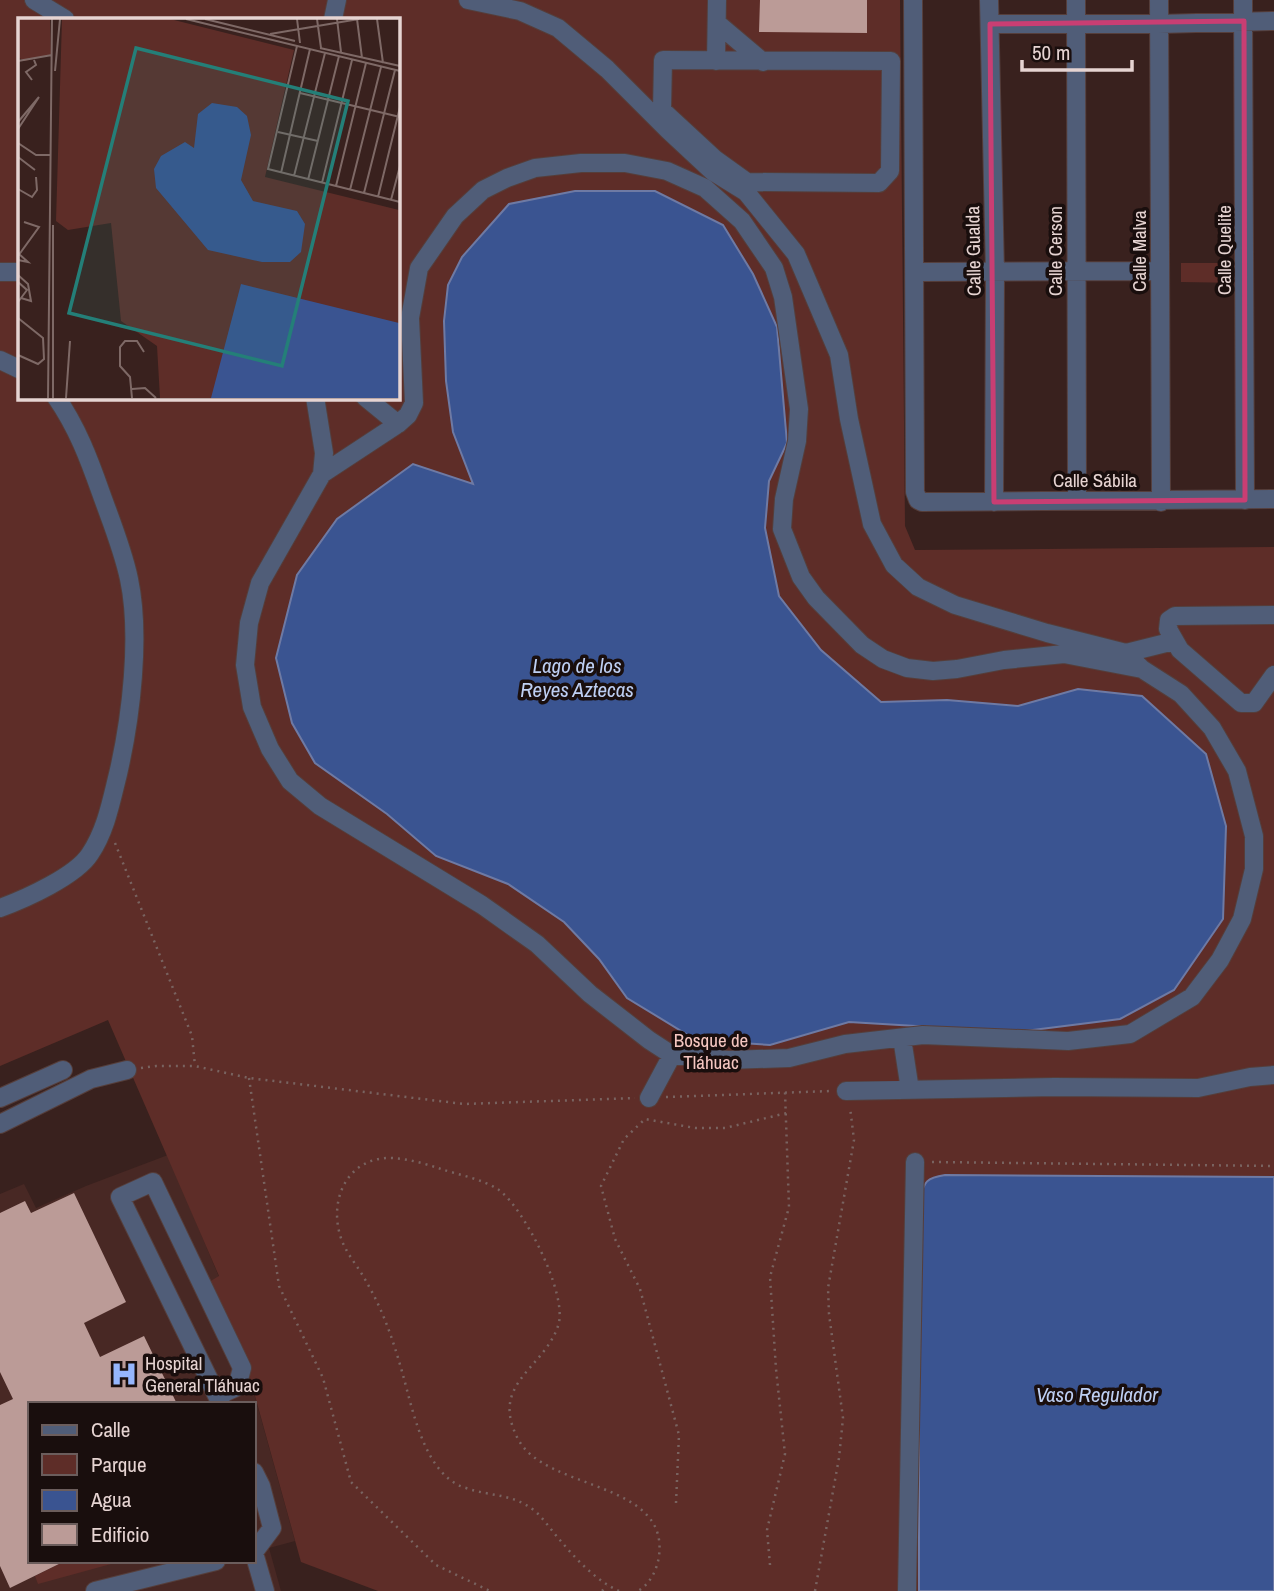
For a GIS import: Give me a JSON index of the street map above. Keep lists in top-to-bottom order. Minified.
{"streets":{"street":["Calle Quelite","Calle Gualda","Calle Cerson","Calle Malva","Calle Sábila"]},"crossings":[["Calle Quelite","Calle Sábila"],["Calle Gualda","Calle Sábila"],["Calle Cerson","Calle Sábila"],["Calle Malva","Calle Sábila"]],"water":["Lago de los Reyes Aztecas","Vaso Regulador"],"parks":["Bosque de Tláhuac"],"places":{"hospital":["Hospital General Tláhuac"]},"legend":["Calle","Parque","Agua","Edificio"],"scale_bar":"50 m"}
